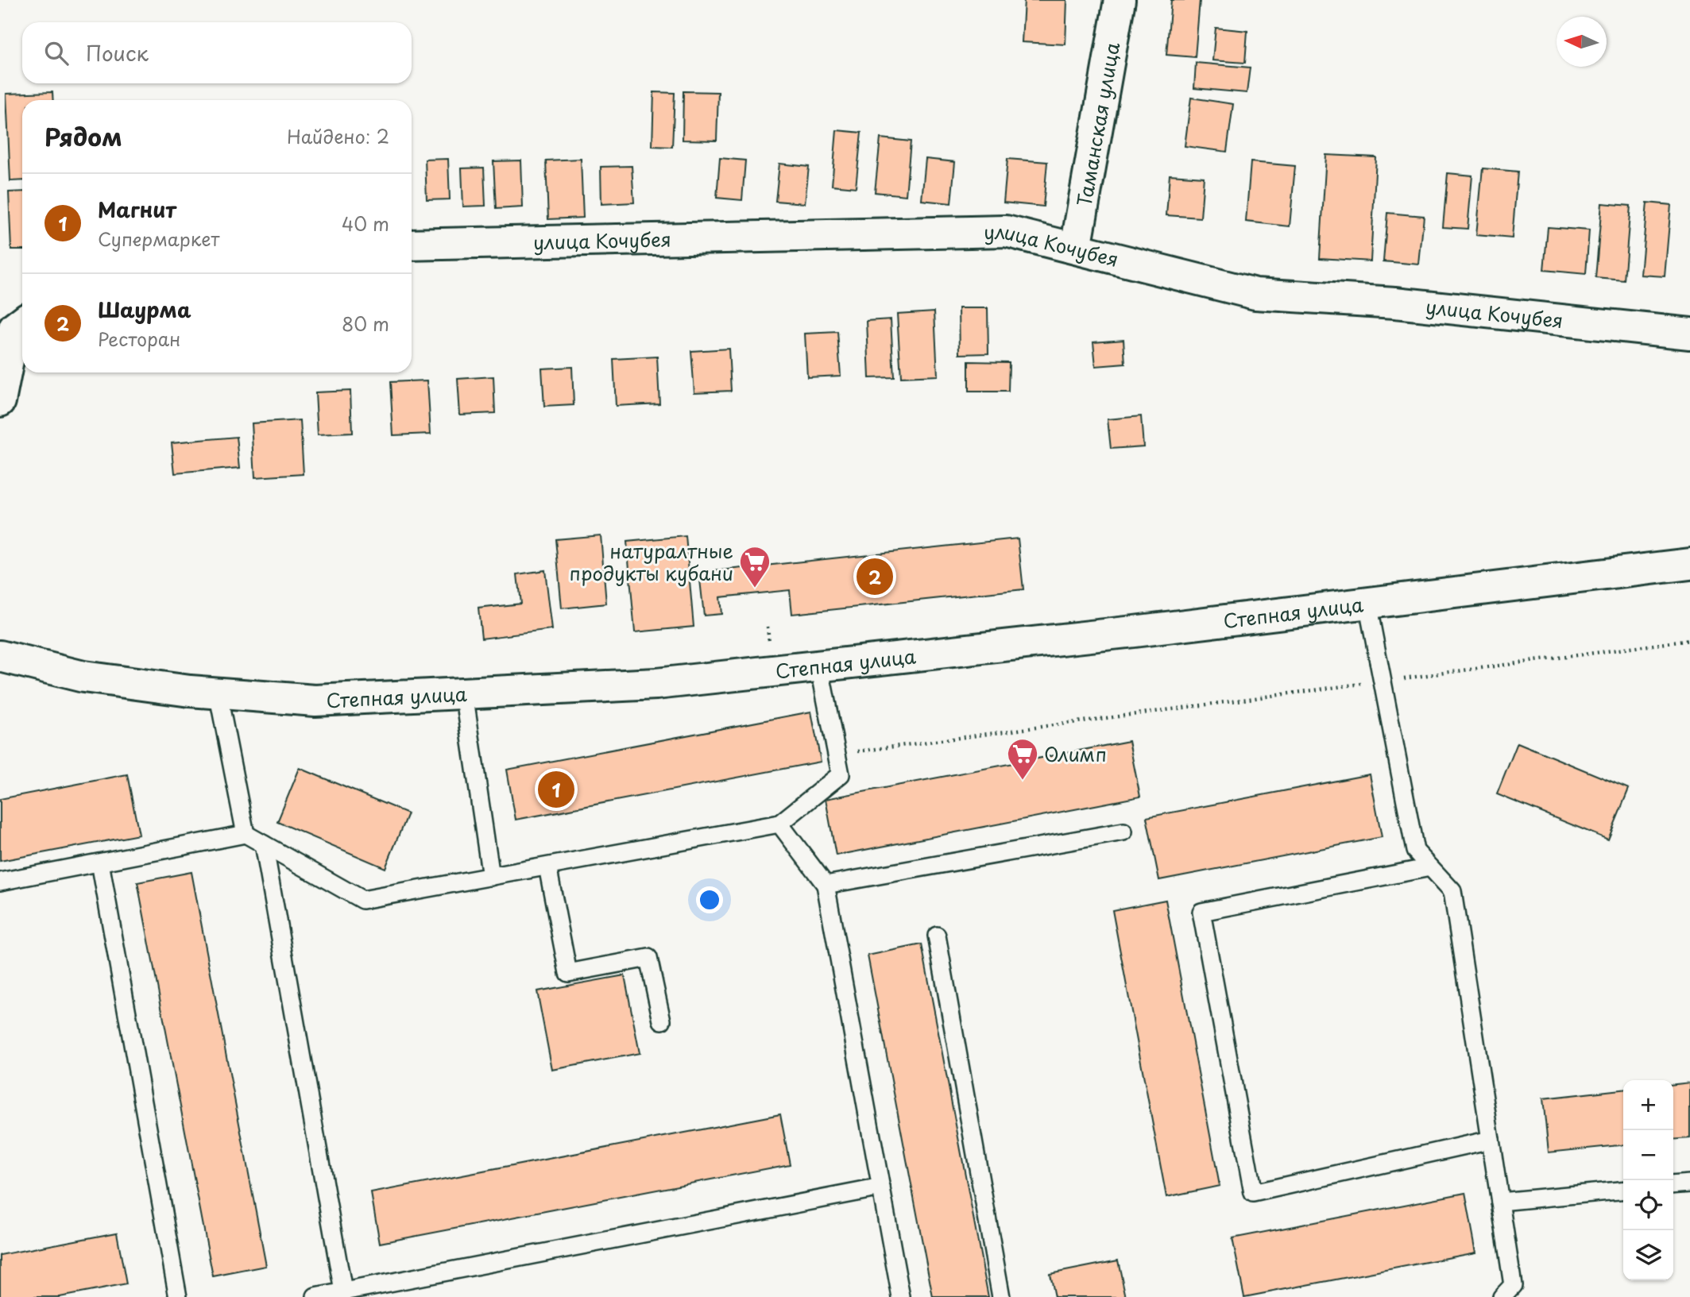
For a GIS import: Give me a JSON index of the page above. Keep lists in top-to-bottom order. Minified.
{"streets":{"main road":["Таманская улица","улица Кочубея","Степная улица"]},"crossings":[["Таманская улица","улица Кочубея"]],"places":{"supermarket":["натуралтные продукты кубани","Олимп"]},"north":"left","page":{"search":"Поиск","heading":["Рядом","Найдено: 2"],"list":[{"mark":"1","name":"Магнит","note":"Супермаркет","value":"40 m"},{"mark":"2","name":"Шаурма","note":"Ресторан","value":"80 m"}],"pins":["2","1"],"map_buttons":["+","−"]}}
